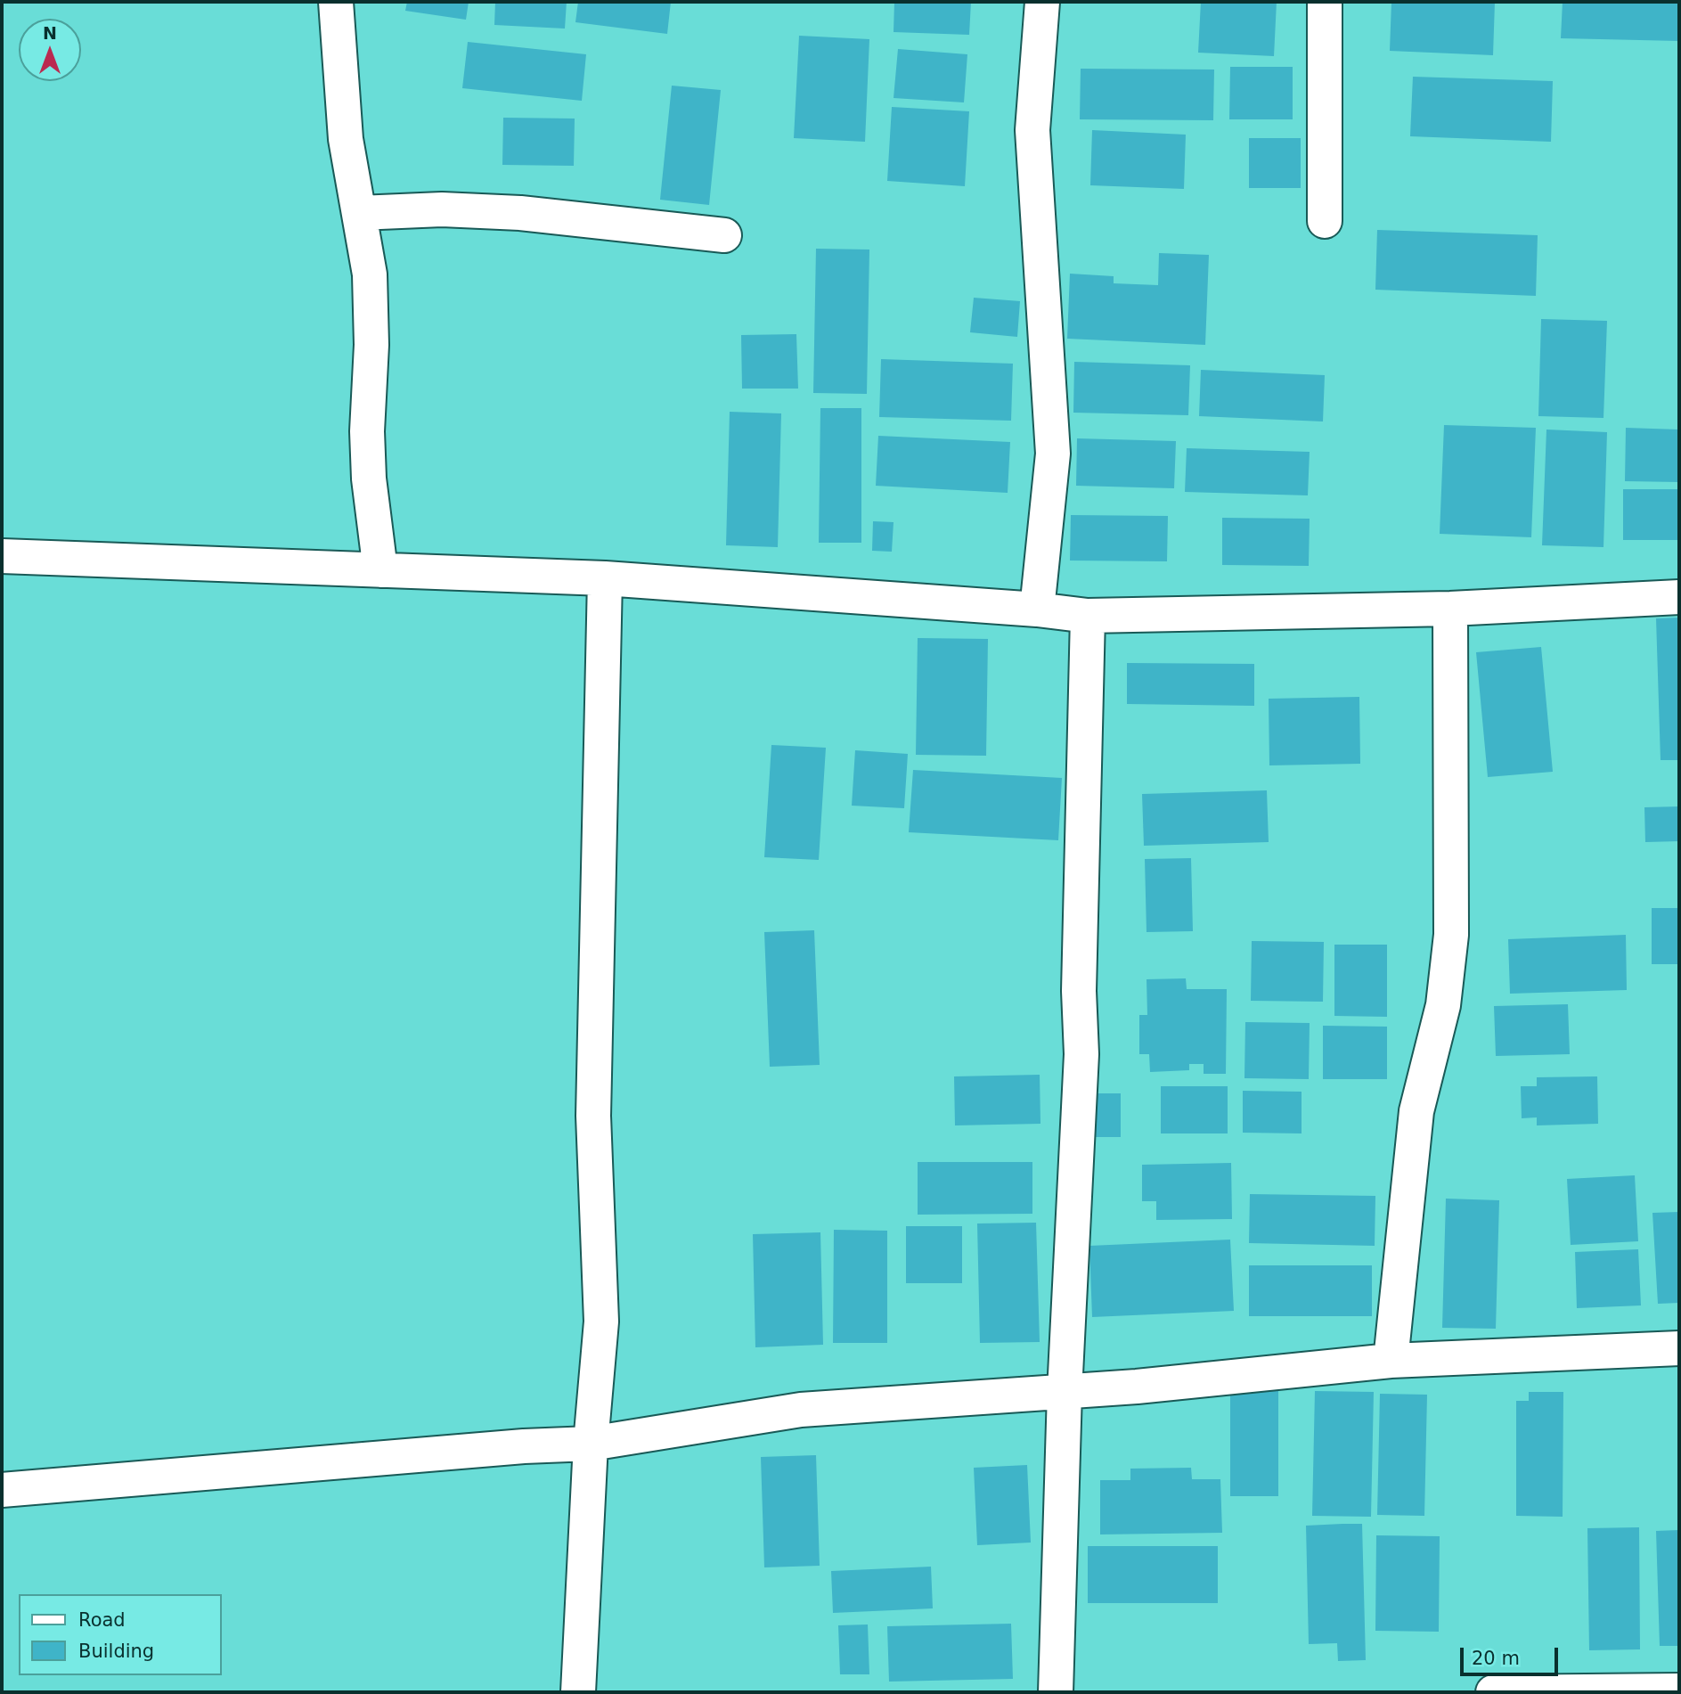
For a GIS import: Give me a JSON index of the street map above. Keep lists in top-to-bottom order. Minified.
{"legend":["Road","Building"],"scale_bar":"20 m","north":"top"}
